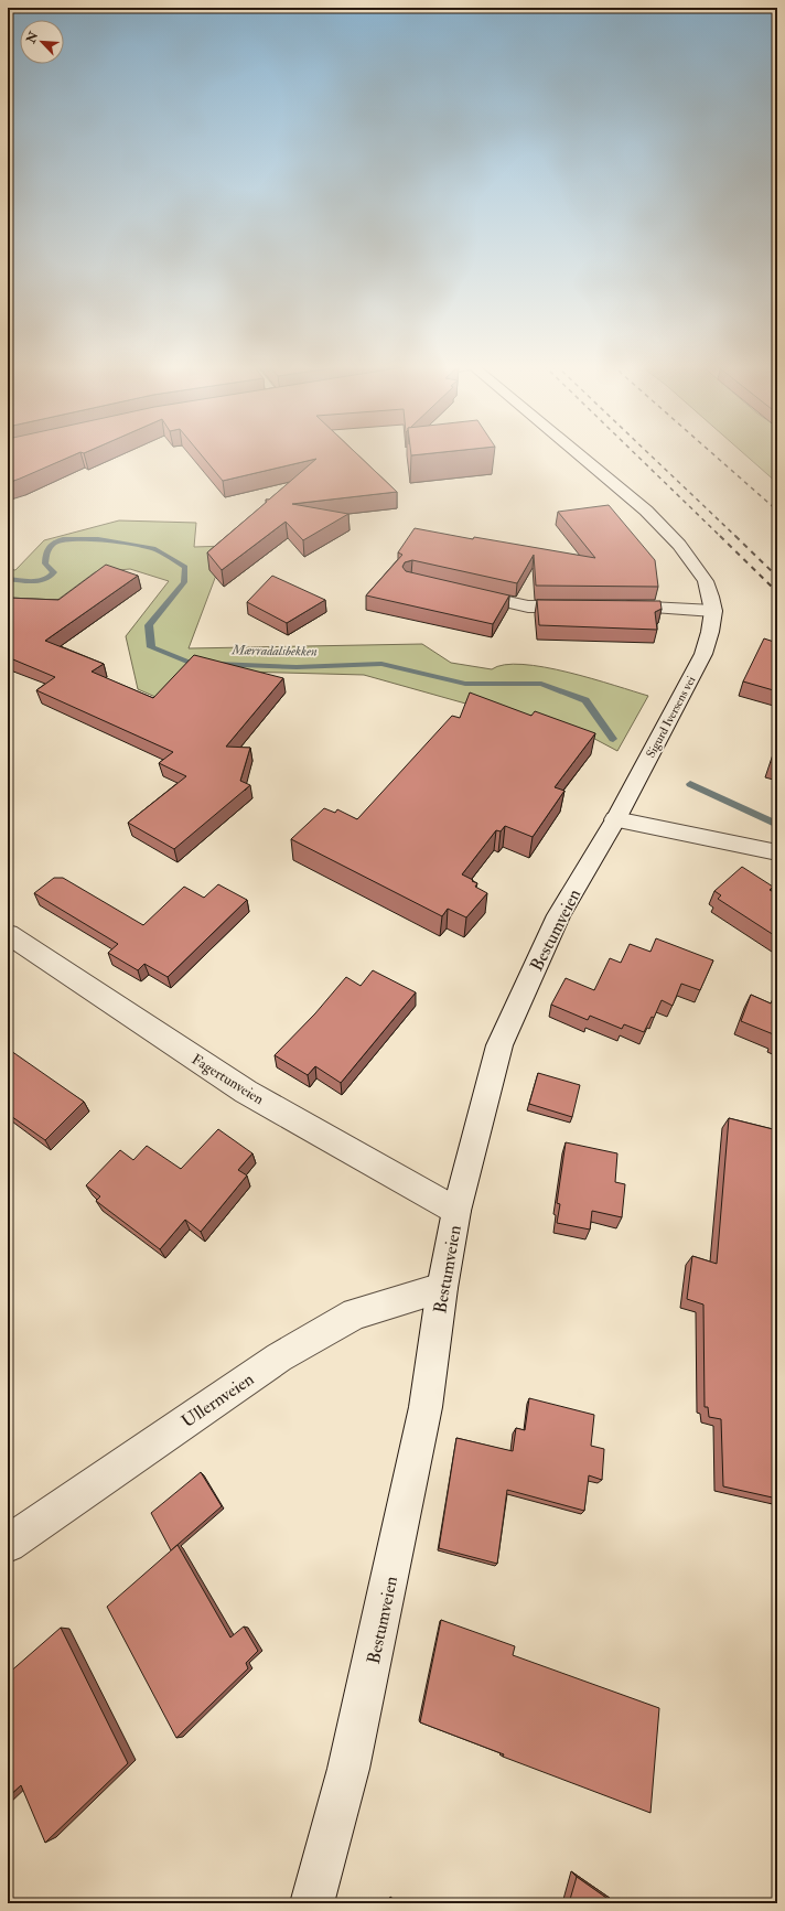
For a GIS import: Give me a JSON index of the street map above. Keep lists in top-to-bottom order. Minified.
{"streets":{"street":["Sigurd Iversens vei","Bestumveien","Fagertunveien","Ullernveien"]},"crossings":[["Sigurd Iversens vei","Bestumveien"],["Bestumveien","Fagertunveien"],["Bestumveien","Ullernveien"]],"water":["Mærradalsbekken"],"north":"top left"}
